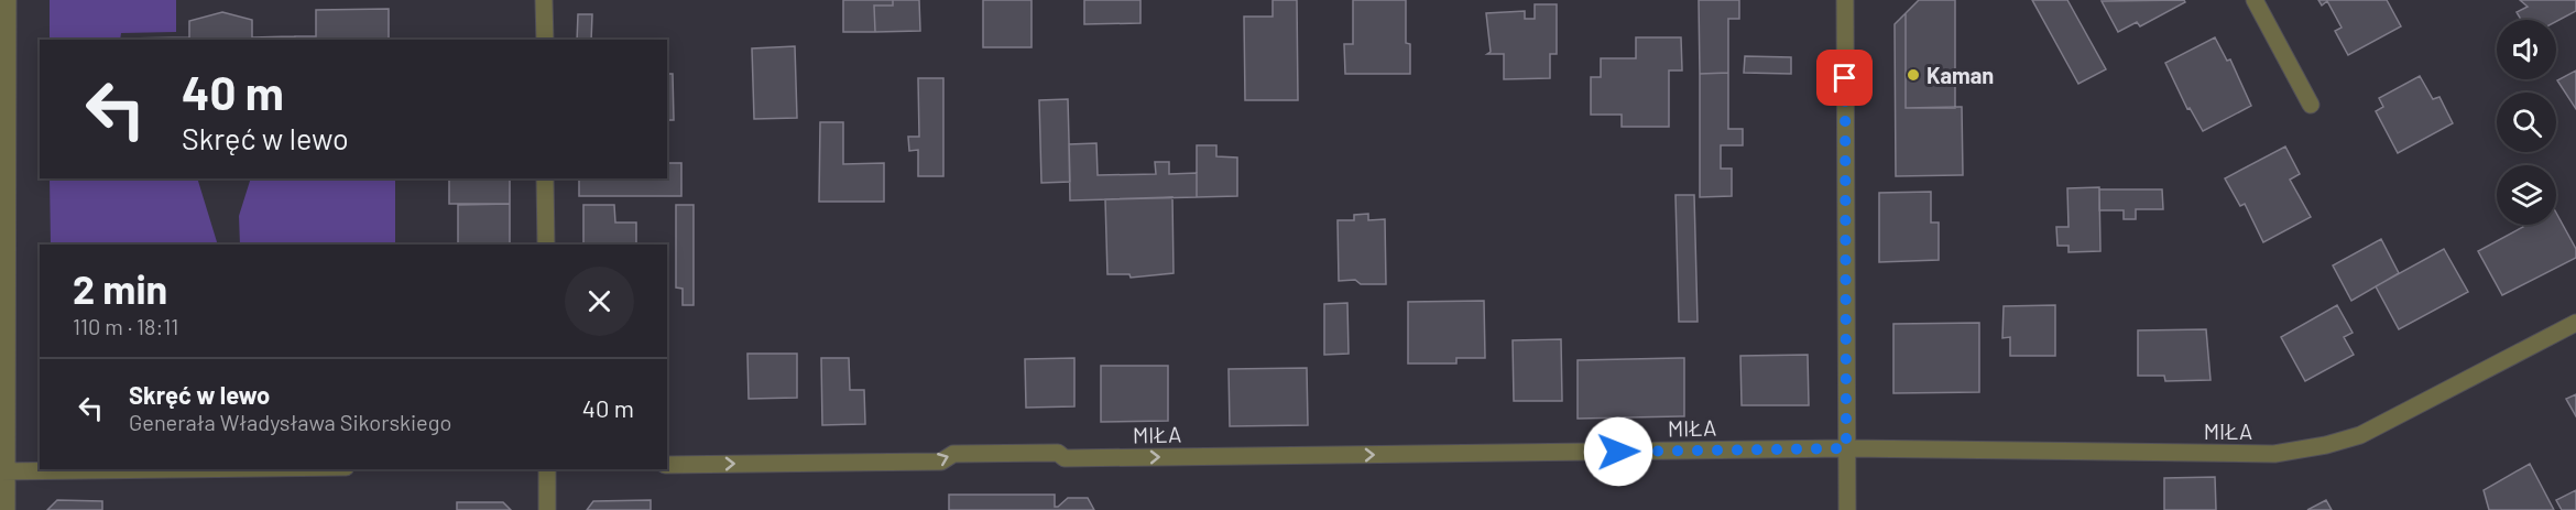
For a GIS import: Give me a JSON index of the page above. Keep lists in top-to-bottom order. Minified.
{"streets":{"street":["MIŁA"]},"one_way":["MIŁA"],"places":["Kaman"],"page":{"turn":["40 m","Skręć w lewo"],"heading":["2 min","110 m · 18:11"],"list":[{"name":"Skręć w lewo","note":"Generała Władysława Sikorskiego","value":"40 m"}]}}
